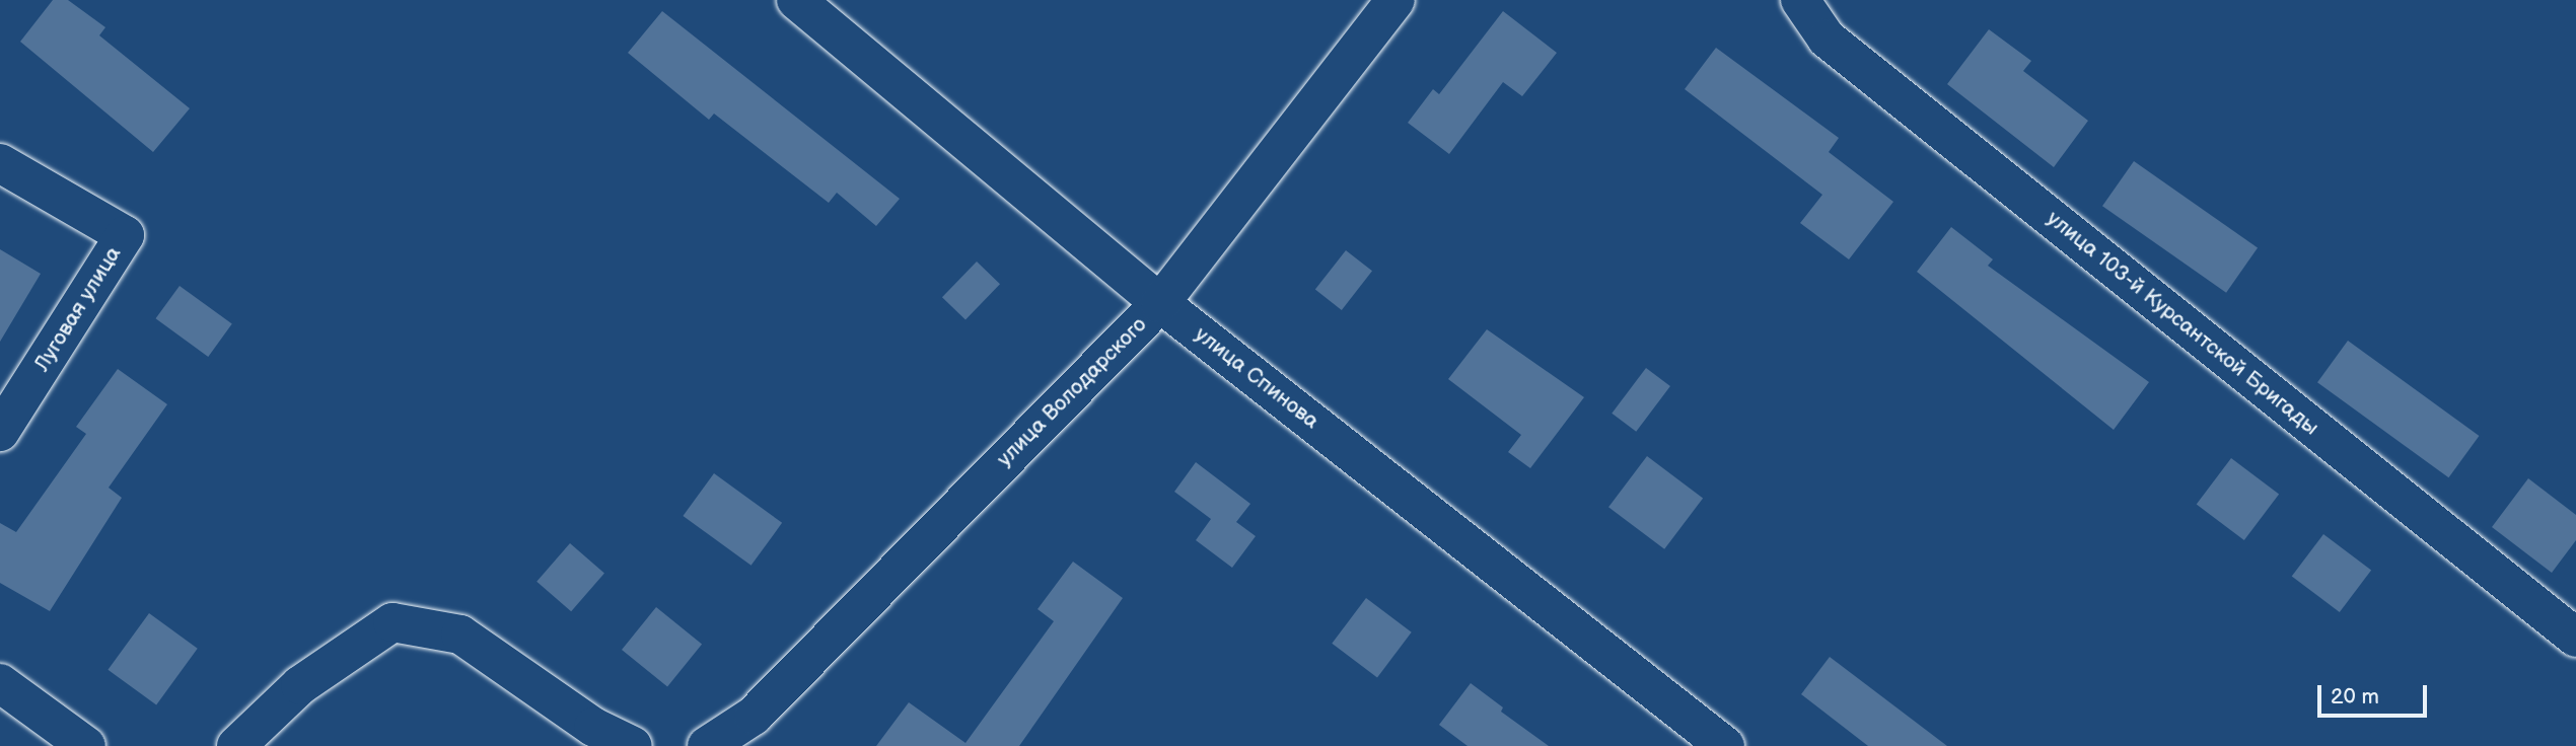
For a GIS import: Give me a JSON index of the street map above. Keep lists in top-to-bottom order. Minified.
{"streets":{"street":["Луговая улица","улица 103-й Курсантской Бригады","улица Спинова","улица Володарского"]},"crossings":[["улица Спинова","улица Володарского"]],"scale_bar":"20 m"}
